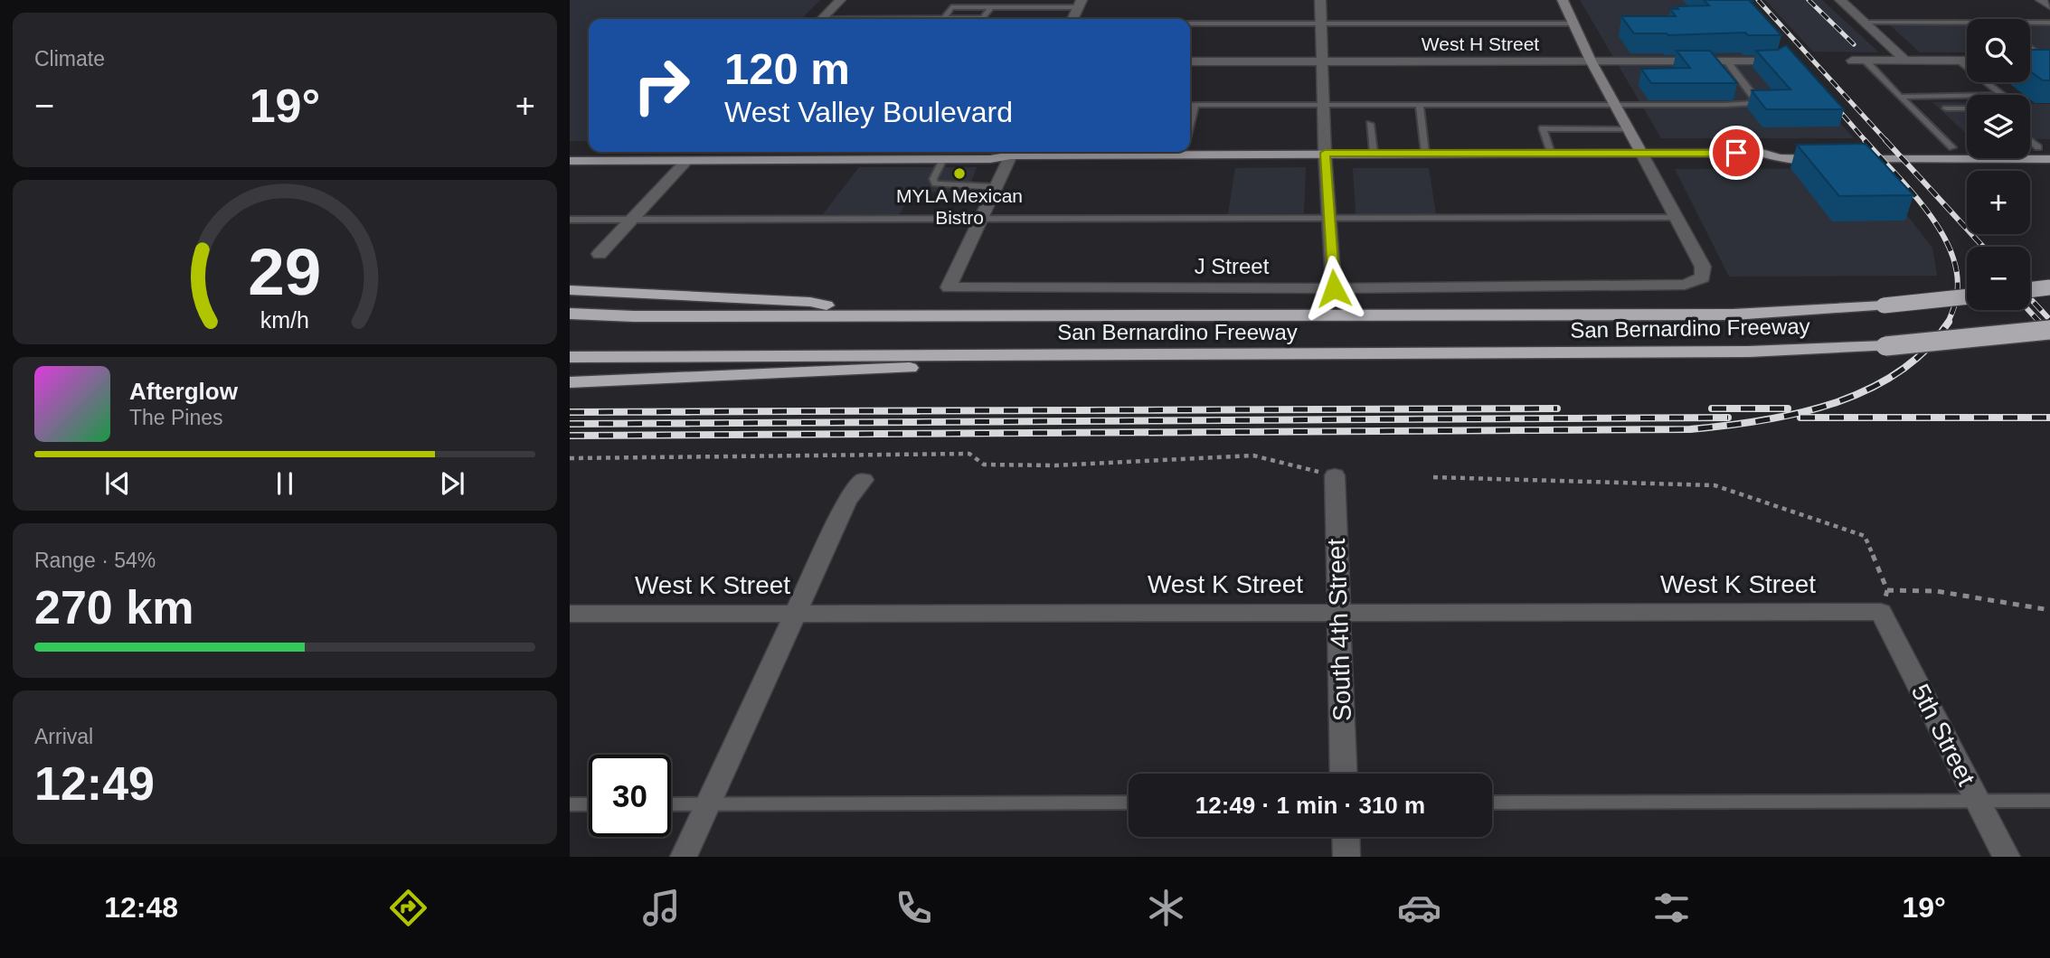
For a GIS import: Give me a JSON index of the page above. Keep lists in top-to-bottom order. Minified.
{"streets":{"highway":["San Bernardino Freeway"],"street":["West H Street","J Street","West K Street","South 4th Street","5th Street"]},"crossings":[["West K Street","South 4th Street"],["West K Street","5th Street"]],"places":["MYLA Mexican Bistro"],"page":{"tile":["Climate",["Range · 54%","270 km"],["Arrival","12:49"]],"map_buttons":["+","−"],"turn":["120 m","West Valley Boulevard"],"heat":["−","19°","+"],"song":["Afterglow","The Pines"],"limit":"30","trip":"12:49 · 1 min · 310 m","tabs":["12:48","19°"],"gauge":["29","km/h"]}}
